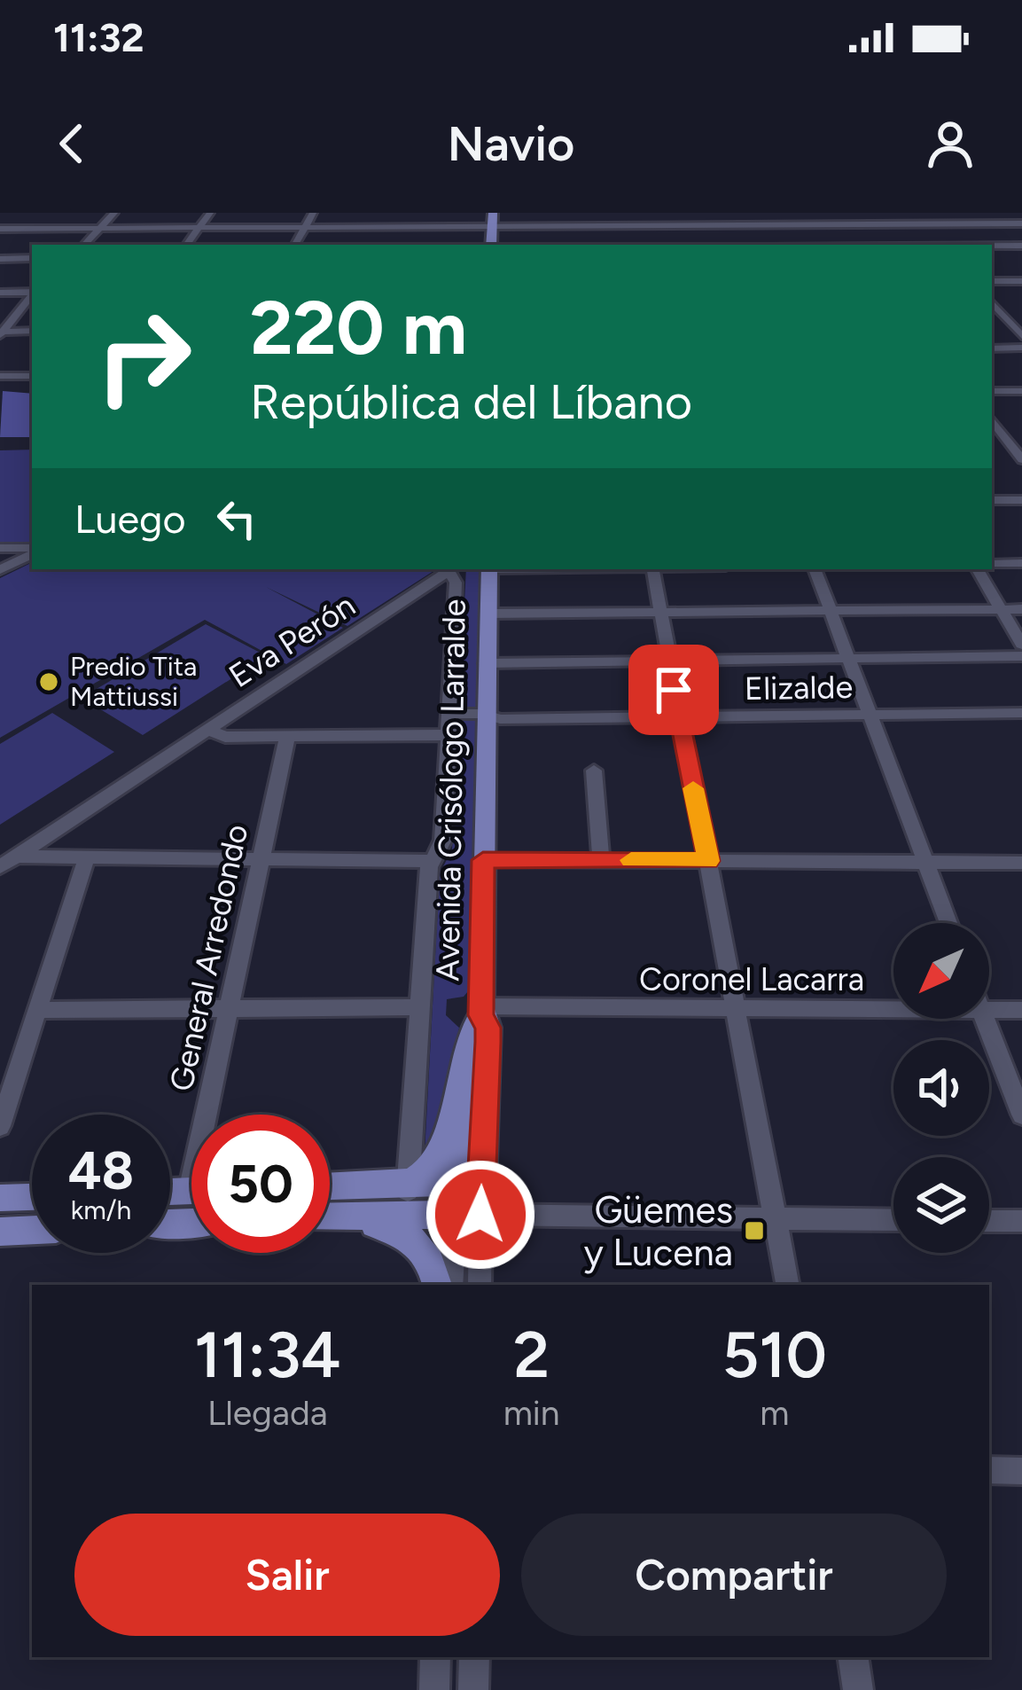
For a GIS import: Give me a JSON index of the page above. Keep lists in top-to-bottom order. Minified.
{"streets":{"main road":["Avenida Crisólogo Larralde"],"street":["Eva Perón","Elizalde","General Arredondo","Coronel Lacarra"]},"crossings":[["Elizalde","Avenida Crisólogo Larralde"],["Avenida Crisólogo Larralde","Coronel Lacarra"]],"places":{"other":["Predio Tita Mattiussi"],"transit":["Güemes y Lucena"]},"north":"bottom left","page":{"status":"11:32","header":"Navio","turn":["220 m","República del Líbano"],"then":"Luego","speed":"48 km/h","limit":"50","eta":["11:34","Llegada","2","min","510","m"],"buttons":["Salir","Compartir"]}}
